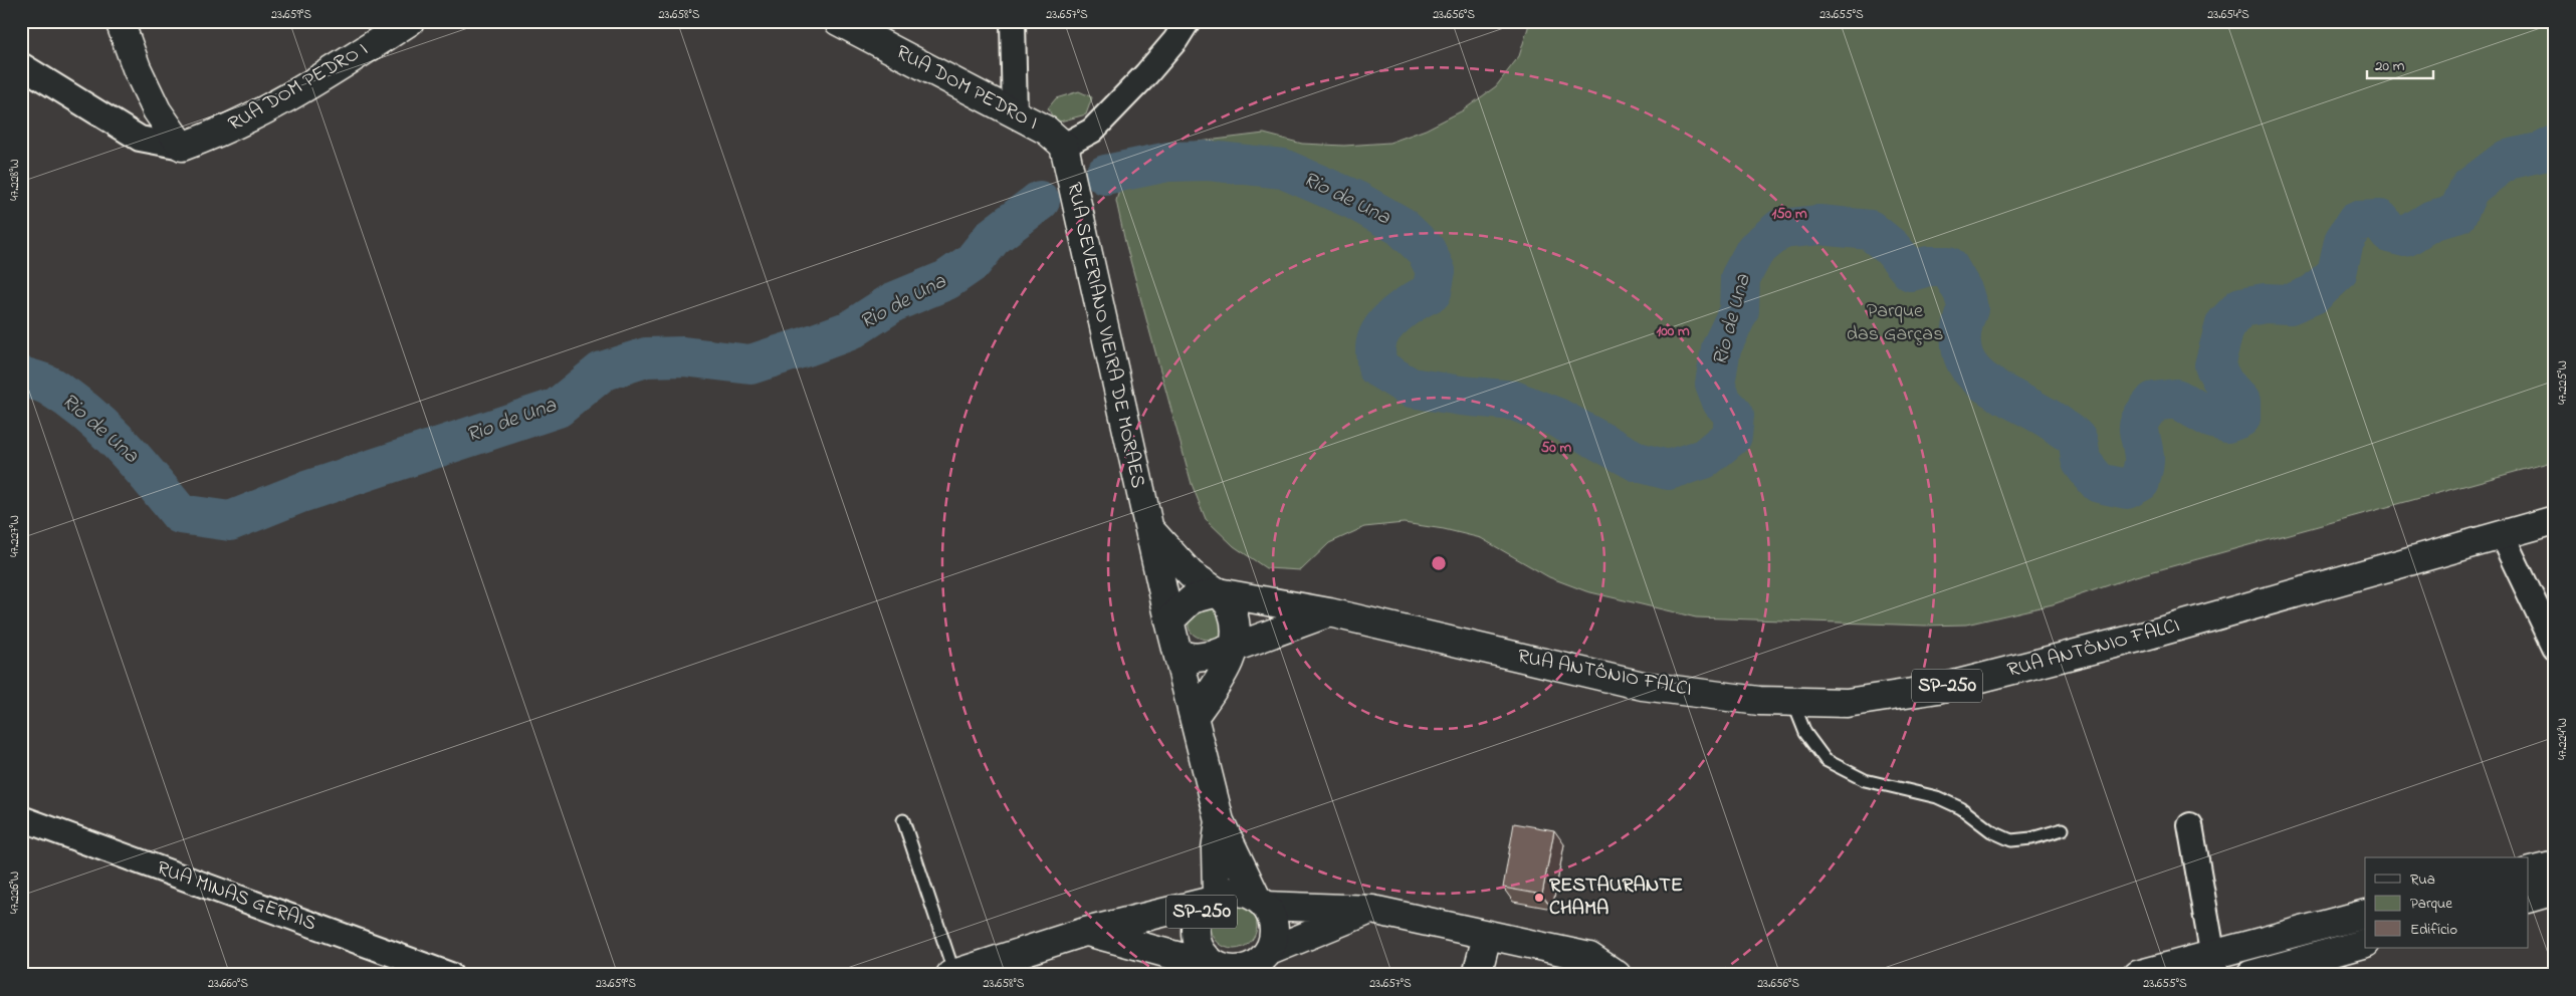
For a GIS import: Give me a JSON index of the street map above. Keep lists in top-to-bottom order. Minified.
{"streets":{"main road":["RUA DOM PEDRO I","RUA SEVERIANO VIEIRA DE MORAES","RUA ANTÔNIO FALCI","SP-250"],"street":["RUA MINAS GERAIS"]},"crossings":[["RUA DOM PEDRO I","RUA SEVERIANO VIEIRA DE MORAES"],["RUA SEVERIANO VIEIRA DE MORAES","RUA ANTÔNIO FALCI"],["RUA SEVERIANO VIEIRA DE MORAES","SP-250"]],"water":["Rio de Una"],"parks":["Parque das Garças"],"places":["RESTAURANTE CHAMA"],"legend":["Rua","Parque","Edifício"],"scale_bar":"20 m","coordinates":["23.659°S","23.658°S","23.657°S","23.656°S","23.655°S","23.654°S","47.228°W","47.225°W","47.227°W","47.224°W","47.226°W","23.660°S"],"rings":["150 m","100 m","50 m"]}
